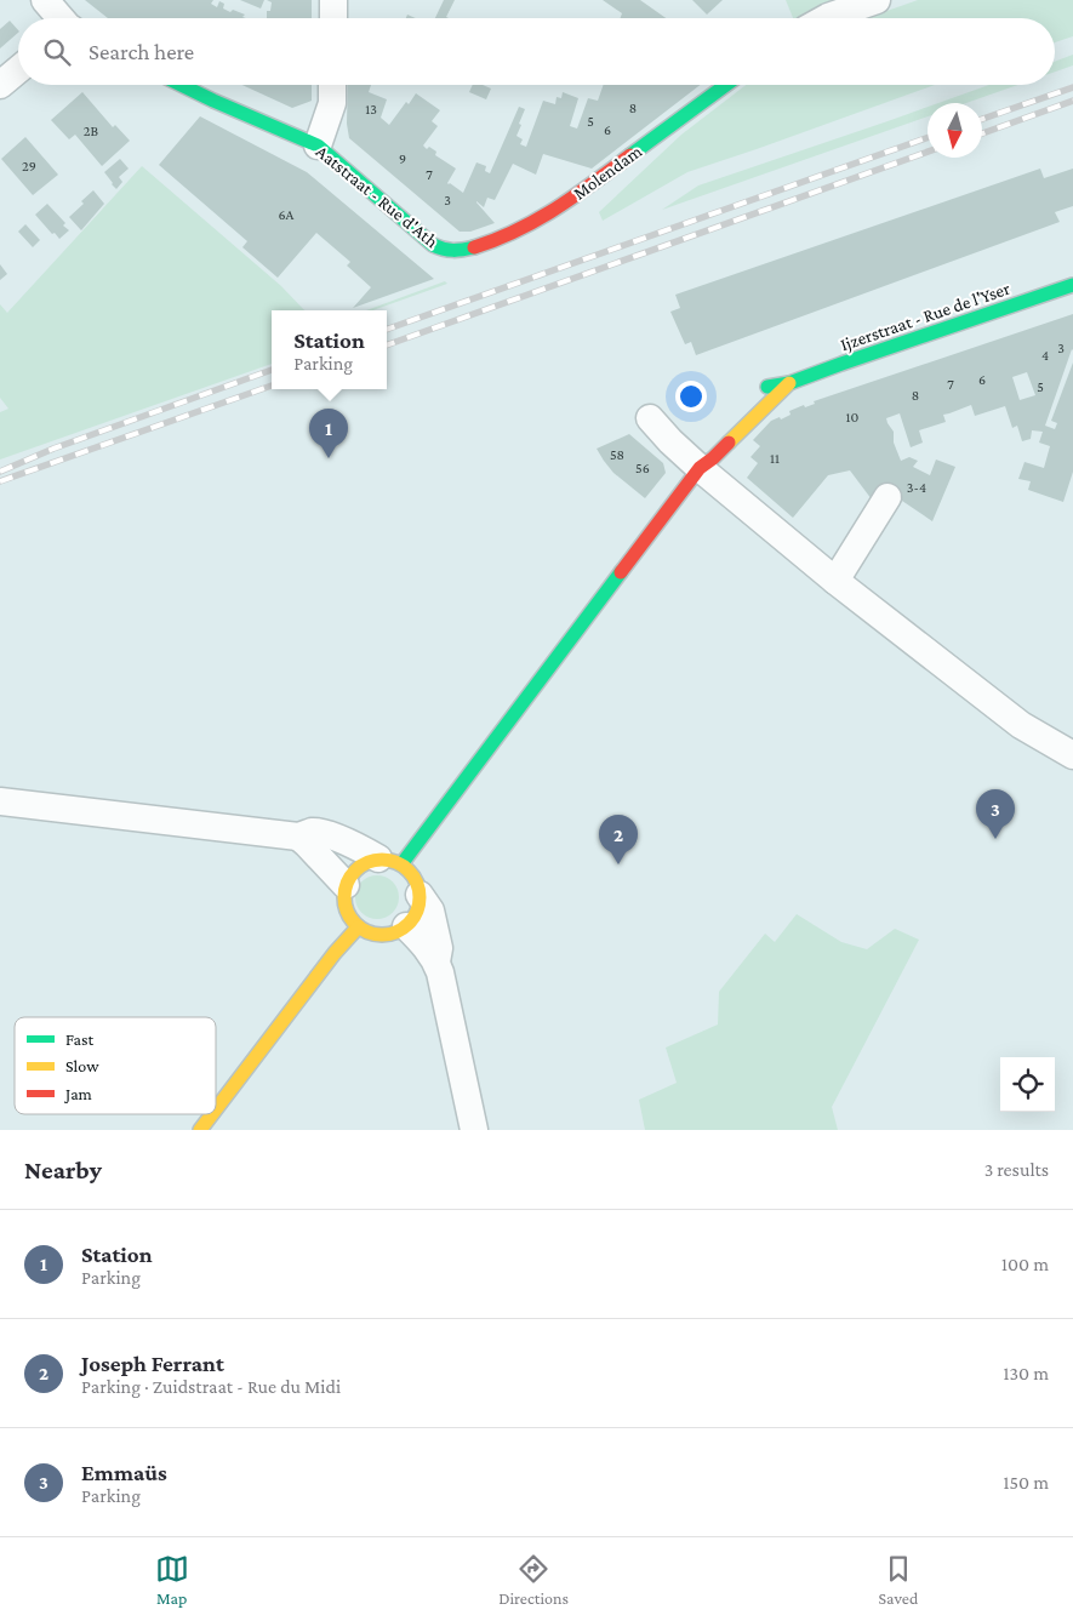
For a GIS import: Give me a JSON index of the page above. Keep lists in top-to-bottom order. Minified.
{"streets":{"street":["Molendam","Aatstraat - Rue d'Ath","Ijzerstraat - Rue de l'Yser"]},"crossings":[["Molendam","Aatstraat - Rue d'Ath"]],"house_numbers":["8","13","5","6","2B","9","29","7","3","6A","3","4","6","7","5","8","10","58","11","56","3-4"],"legend":["Fast","Slow","Jam"],"north":"bottom","page":{"search":"Search here","popup":["Station","Parking"],"pins":["1","3","2"],"heading":["Nearby","3 results"],"list":[{"mark":"1","name":"Station","note":"Parking","value":"100 m"},{"mark":"2","name":"Joseph Ferrant","note":"Parking · Zuidstraat - Rue du Midi","value":"130 m"},{"mark":"3","name":"Emmaüs","note":"Parking","value":"150 m"}],"nav":["Map","Directions","Saved"]}}
